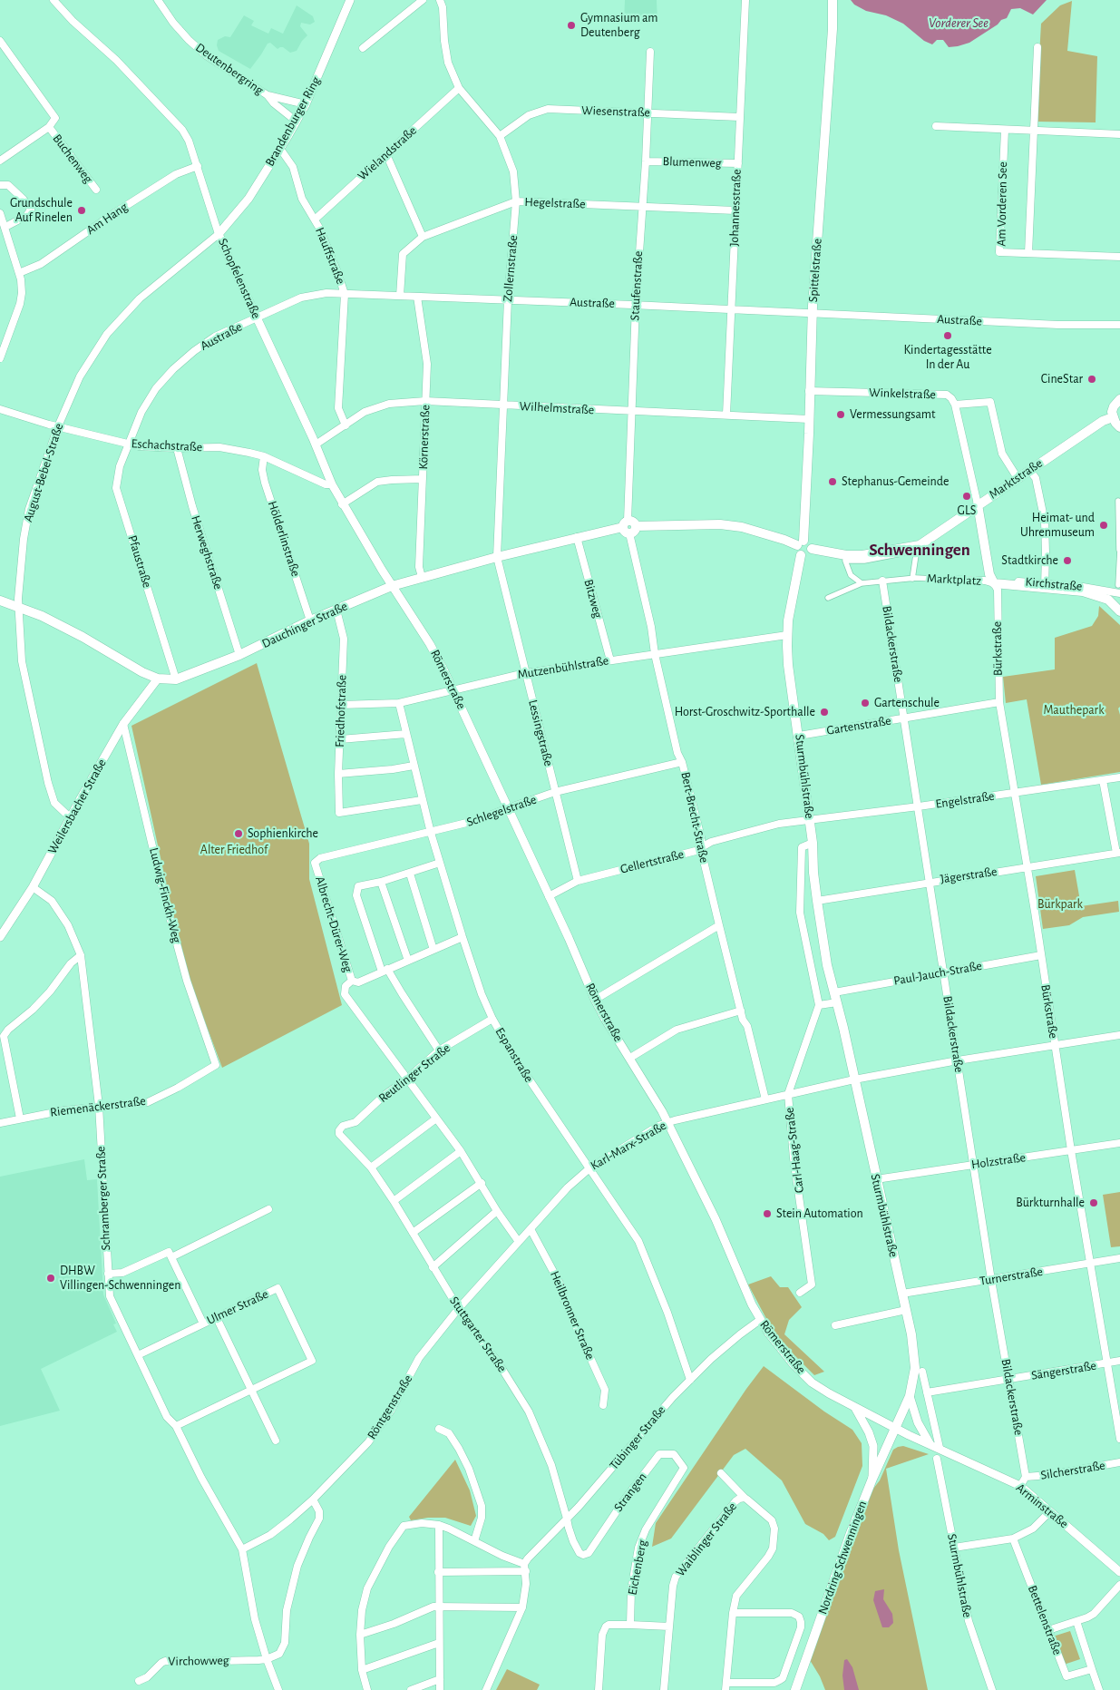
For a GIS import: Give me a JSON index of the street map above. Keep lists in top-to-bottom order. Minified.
{"streets":{"main road":["Spittelstraße","Marktstraße","Kirchstraße","Dauchinger Straße","Sturmbühlstraße","Nordring Schwenningen"],"street":["Deutenbergring","Wiesenstraße","Brandenburger Ring","Wielandstraße","Buchenweg","Blumenweg","Hegelstraße","Am Vorderen See","Johannesstraße","Am Hang","Hauffstraße","Zollernstraße","Schopfelenstraße","Staufenstraße","Austraße","Winkelstraße","Wilhelmstraße","Körnerstraße","Eschachstraße","August-Bebel-Straße","Hölderlinstraße","Herweghstraße","Pfaustraße","Marktplatz","Bitzweg","Bildackerstraße","Bürkstraße","Mutzenbühlstraße","Römerstraße","Friedhofstraße","Gartenstraße","Lessingstraße","Engelstraße","Weilersbacher Straße","Schlegelstraße","Bert-Brecht-Straße","Gellertstraße","Jägerstraße","Ludwig-Finckh-Weg","Albrecht-Dürer-Weg","Paul-Jauch-Straße","Espanstraße","Reutlinger Straße","Riemenäckerstraße","Karl-Marx-Straße","Carl-Haag-Straße","Holzstraße","Schramberger Straße","Turnerstraße","Ulmer Straße","Heilbronner Straße","Stuttgarter Straße","Sängerstraße","Röntgenstraße","Tübinger Straße","Silcherstraße","Strangen","Arminstraße","Waiblinger Straße","Eichenberg","Bettelenstraße","Virchowweg"]},"crossings":[["Deutenbergring","Brandenburger Ring"],["Wiesenstraße","Johannesstraße"],["Wiesenstraße","Zollernstraße"],["Wiesenstraße","Staufenstraße"],["Brandenburger Ring","Hauffstraße"],["Brandenburger Ring","Schopfelenstraße"],["Brandenburger Ring","August-Bebel-Straße"],["Wielandstraße","Hauffstraße"],["Wielandstraße","Zollernstraße"],["Blumenweg","Johannesstraße"],["Blumenweg","Staufenstraße"],["Hegelstraße","Johannesstraße"],["Hegelstraße","Zollernstraße"],["Hegelstraße","Staufenstraße"],["Hegelstraße","Austraße"],["Johannesstraße","Austraße"],["Johannesstraße","Wilhelmstraße"],["Am Hang","Schopfelenstraße"],["Hauffstraße","Austraße"],["Hauffstraße","Wilhelmstraße"],["Zollernstraße","Austraße"],["Zollernstraße","Wilhelmstraße"],["Zollernstraße","Dauchinger Straße"],["Zollernstraße","Lessingstraße"],["Spittelstraße","Austraße"],["Spittelstraße","Winkelstraße"],["Spittelstraße","Wilhelmstraße"],["Spittelstraße","Dauchinger Straße"],["Spittelstraße","Sturmbühlstraße"],["Schopfelenstraße","Austraße"],["Schopfelenstraße","Wilhelmstraße"],["Schopfelenstraße","Eschachstraße"],["Schopfelenstraße","August-Bebel-Straße"],["Schopfelenstraße","Dauchinger Straße"],["Schopfelenstraße","Römerstraße"],["Staufenstraße","Austraße"],["Staufenstraße","Wilhelmstraße"],["Staufenstraße","Dauchinger Straße"],["Staufenstraße","Bert-Brecht-Straße"],["Austraße","Körnerstraße"],["Austraße","Eschachstraße"],["Austraße","Pfaustraße"],["Wilhelmstraße","Körnerstraße"],["Körnerstraße","Dauchinger Straße"],["Eschachstraße","August-Bebel-Straße"],["Eschachstraße","Hölderlinstraße"],["Eschachstraße","Herweghstraße"],["Eschachstraße","Pfaustraße"],["August-Bebel-Straße","Dauchinger Straße"],["August-Bebel-Straße","Weilersbacher Straße"],["Marktstraße","Marktplatz"],["Hölderlinstraße","Dauchinger Straße"],["Herweghstraße","Dauchinger Straße"],["Pfaustraße","Dauchinger Straße"],["Marktplatz","Kirchstraße"],["Marktplatz","Bildackerstraße"],["Marktplatz","Bürkstraße"],["Kirchstraße","Bürkstraße"],["Bitzweg","Dauchinger Straße"],["Bitzweg","Mutzenbühlstraße"],["Dauchinger Straße","Römerstraße"],["Dauchinger Straße","Friedhofstraße"],["Dauchinger Straße","Lessingstraße"],["Dauchinger Straße","Sturmbühlstraße"],["Dauchinger Straße","Weilersbacher Straße"],["Dauchinger Straße","Bert-Brecht-Straße"],["Bildackerstraße","Gartenstraße"],["Bildackerstraße","Engelstraße"],["Bildackerstraße","Jägerstraße"],["Bildackerstraße","Paul-Jauch-Straße"],["Bildackerstraße","Karl-Marx-Straße"],["Bildackerstraße","Holzstraße"],["Bildackerstraße","Turnerstraße"],["Bildackerstraße","Sängerstraße"],["Bildackerstraße","Silcherstraße"],["Bürkstraße","Gartenstraße"],["Bürkstraße","Engelstraße"],["Bürkstraße","Jägerstraße"],["Bürkstraße","Paul-Jauch-Straße"],["Bürkstraße","Karl-Marx-Straße"],["Bürkstraße","Holzstraße"],["Bürkstraße","Turnerstraße"],["Bürkstraße","Sängerstraße"],["Mutzenbühlstraße","Römerstraße"],["Mutzenbühlstraße","Friedhofstraße"],["Mutzenbühlstraße","Lessingstraße"],["Mutzenbühlstraße","Sturmbühlstraße"],["Mutzenbühlstraße","Bert-Brecht-Straße"],["Mutzenbühlstraße","Espanstraße"],["Römerstraße","Sturmbühlstraße"],["Römerstraße","Schlegelstraße"],["Römerstraße","Gellertstraße"],["Römerstraße","Karl-Marx-Straße"],["Römerstraße","Tübinger Straße"],["Römerstraße","Arminstraße"],["Römerstraße","Nordring Schwenningen"],["Friedhofstraße","Espanstraße"],["Gartenstraße","Sturmbühlstraße"],["Lessingstraße","Schlegelstraße"],["Lessingstraße","Gellertstraße"],["Sturmbühlstraße","Engelstraße"],["Sturmbühlstraße","Gellertstraße"],["Sturmbühlstraße","Jägerstraße"],["Sturmbühlstraße","Paul-Jauch-Straße"],["Sturmbühlstraße","Karl-Marx-Straße"],["Sturmbühlstraße","Holzstraße"],["Sturmbühlstraße","Turnerstraße"],["Sturmbühlstraße","Arminstraße"],["Sturmbühlstraße","Nordring Schwenningen"],["Engelstraße","Gellertstraße"],["Weilersbacher Straße","Ludwig-Finckh-Weg"],["Weilersbacher Straße","Schramberger Straße"],["Schlegelstraße","Bert-Brecht-Straße"],["Schlegelstraße","Albrecht-Dürer-Weg"],["Schlegelstraße","Espanstraße"],["Bert-Brecht-Straße","Gellertstraße"],["Bert-Brecht-Straße","Karl-Marx-Straße"],["Ludwig-Finckh-Weg","Riemenäckerstraße"],["Albrecht-Dürer-Weg","Espanstraße"],["Espanstraße","Reutlinger Straße"],["Espanstraße","Karl-Marx-Straße"],["Espanstraße","Tübinger Straße"],["Reutlinger Straße","Stuttgarter Straße"],["Riemenäckerstraße","Schramberger Straße"],["Karl-Marx-Straße","Carl-Haag-Straße"],["Karl-Marx-Straße","Heilbronner Straße"],["Karl-Marx-Straße","Stuttgarter Straße"],["Karl-Marx-Straße","Röntgenstraße"],["Schramberger Straße","Ulmer Straße"],["Schramberger Straße","Röntgenstraße"],["Stuttgarter Straße","Röntgenstraße"],["Stuttgarter Straße","Tübinger Straße"],["Stuttgarter Straße","Strangen"],["Strangen","Eichenberg"],["Arminstraße","Nordring Schwenningen"]],"districts":["Schwenningen"],"water":["Vorderer See"],"parks":["Mauthepark","Alter Friedhof","Bürkpark"],"places":["Gymnasium am Deutenberg","Grundschule Auf Rinelen","Kindertagesstätte In der Au","CineStar","Vermessungsamt","Stephanus-Gemeinde","GLS","Heimat- und Uhrenmuseum","Stadtkirche","Gartenschule","Horst-Groschwitz-Sporthalle","Sophienkirche","Bürkturnhalle","Stein Automation","DHBW Villingen-Schwenningen"]}
